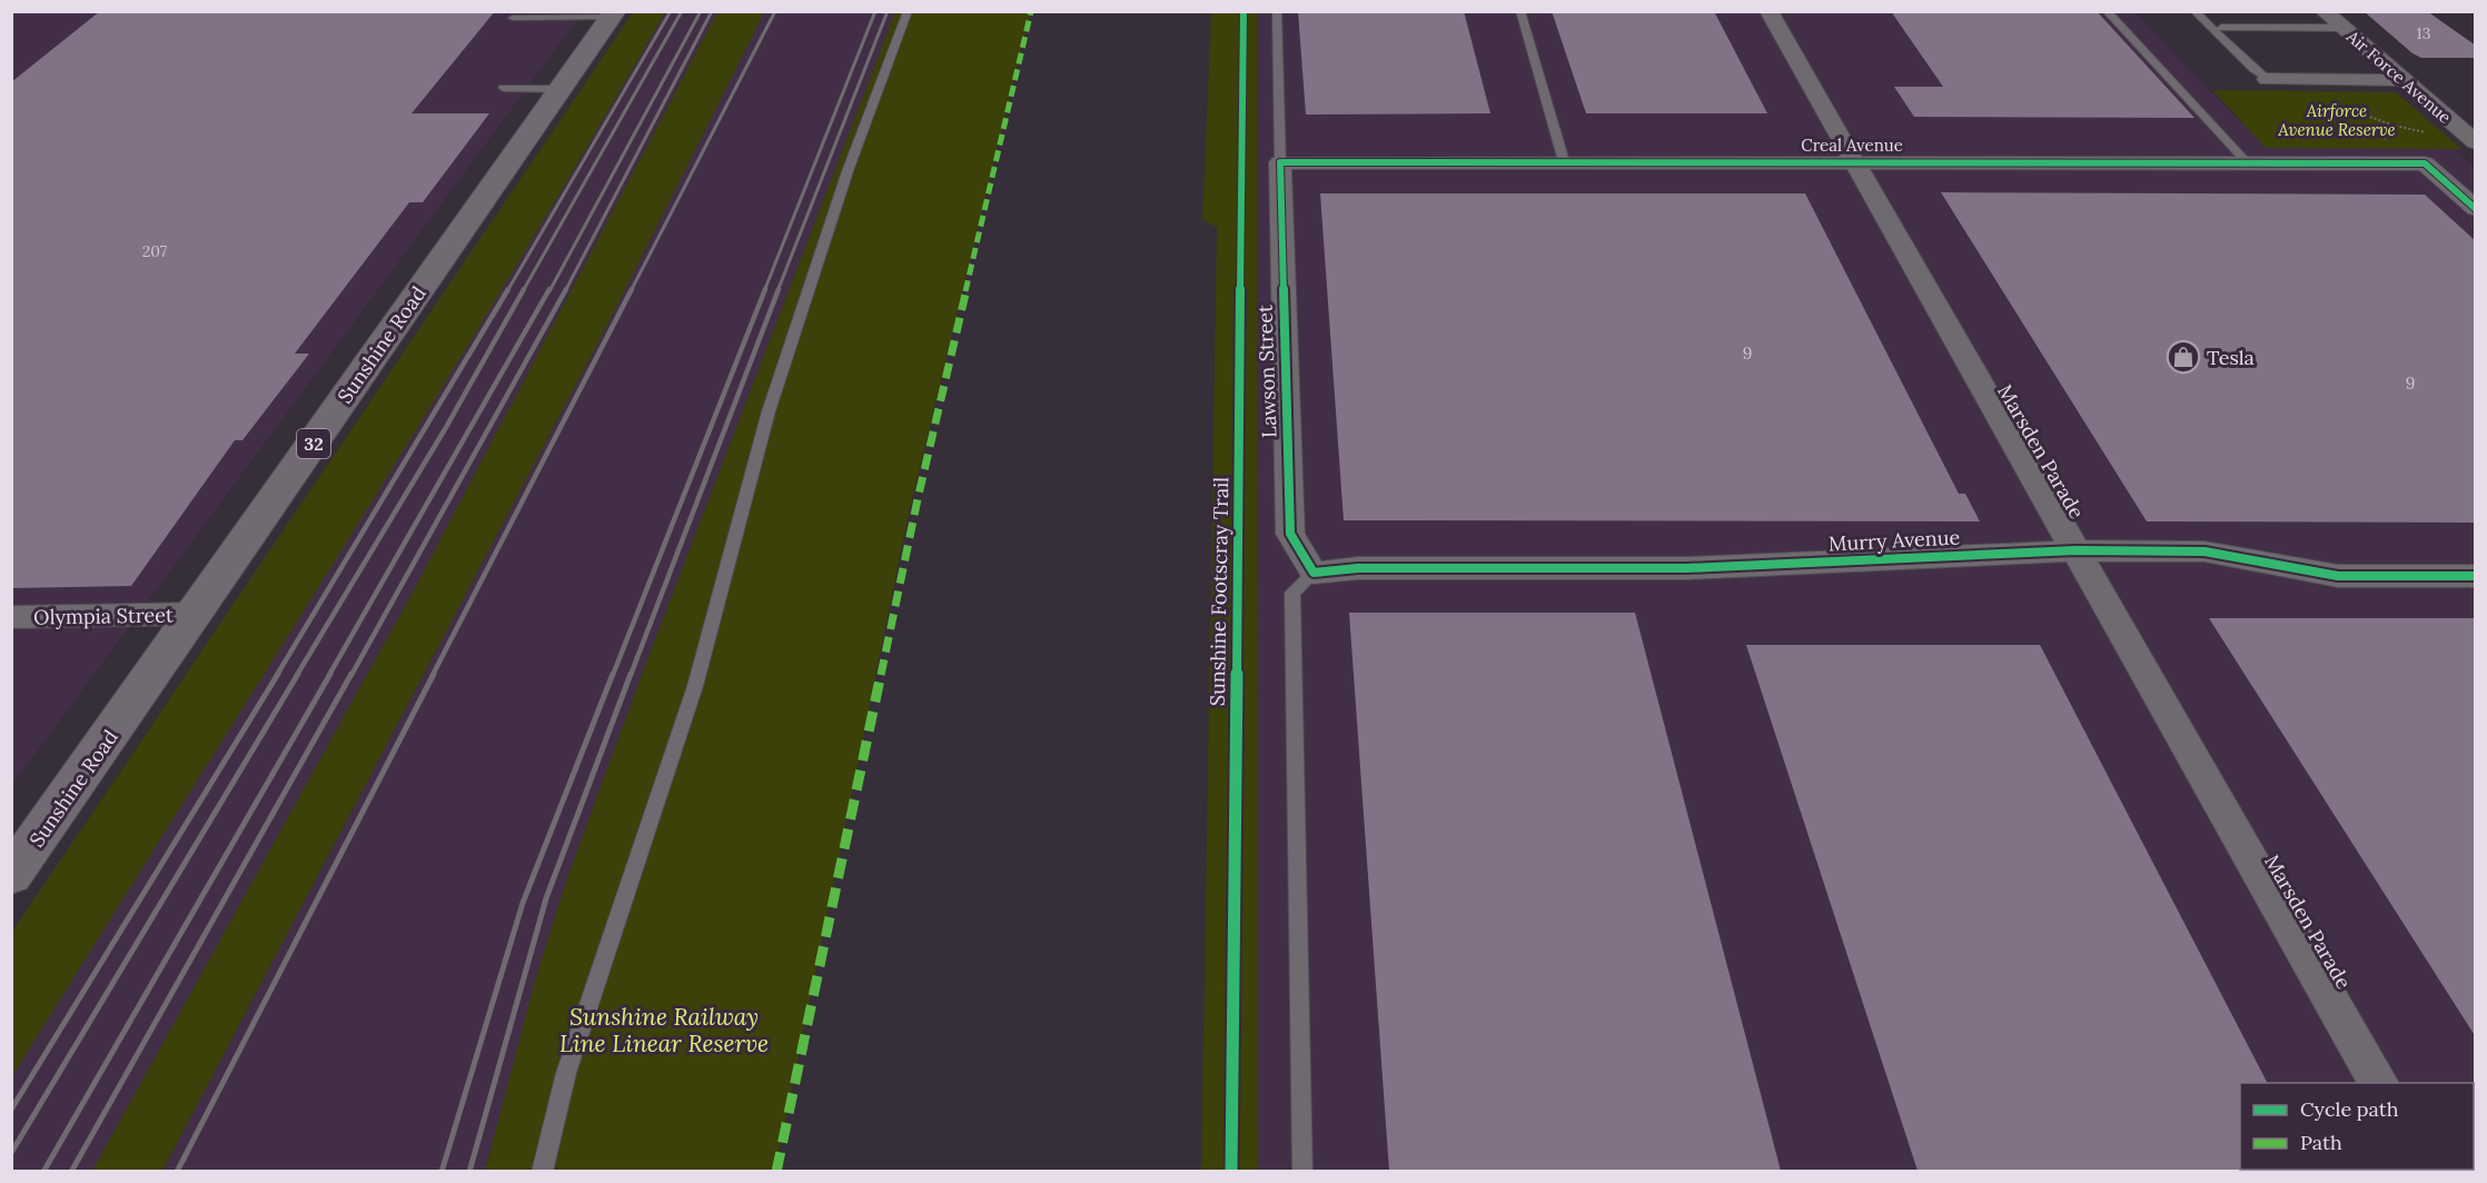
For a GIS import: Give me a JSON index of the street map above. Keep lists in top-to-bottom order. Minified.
{"streets":{"main road":["Sunshine Road","32"],"street":["Air Force Avenue","Creal Avenue","Lawson Street","Marsden Parade","Murry Avenue","Olympia Street"],"cycle path":["Sunshine Footscray Trail"]},"crossings":[["Creal Avenue","Lawson Street"],["Creal Avenue","Marsden Parade"],["Sunshine Road","Olympia Street"],["Lawson Street","Murry Avenue"],["Marsden Parade","Murry Avenue"]],"parks":["Airforce Avenue Reserve","Sunshine Railway Line Linear Reserve"],"places":{"shop":["Tesla"]},"house_numbers":["13","207","9","9"],"legend":["Cycle path","Path"]}
